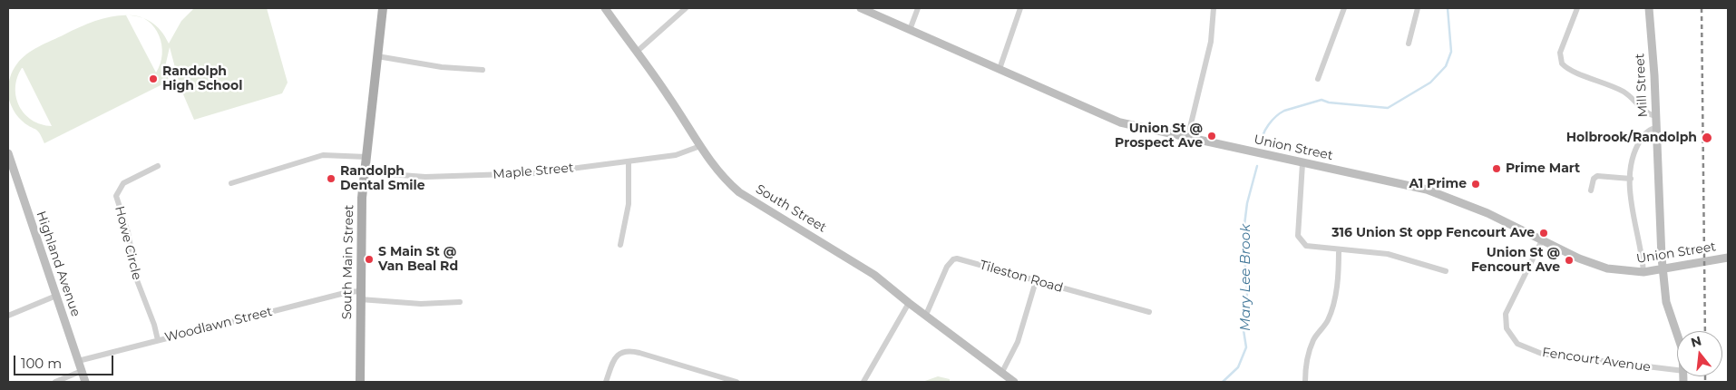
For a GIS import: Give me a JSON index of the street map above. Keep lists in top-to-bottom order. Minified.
{"streets":{"main road":["Mill Street","Union Street","South Street","South Main Street","Highland Avenue"],"street":["Maple Street","Howe Circle","Tileston Road","Woodlawn Street","Fencourt Avenue"]},"crossings":[["Mill Street","Union Street"],["Union Street","Fencourt Avenue"],["Maple Street","South Street"],["Maple Street","South Main Street"],["South Street","Tileston Road"],["Howe Circle","Woodlawn Street"],["South Main Street","Woodlawn Street"],["Highland Avenue","Woodlawn Street"]],"water":["Mary Lee Brook"],"places":["Randolph High School","Union St @ Prospect Ave","Holbrook/Randolph","Prime Mart","Randolph Dental Smile","A1 Prime","316 Union St opp Fencourt Ave","S Main St @ Van Beal Rd","Union St @ Fencourt Ave"],"scale_bar":"100 m","north":"top"}
